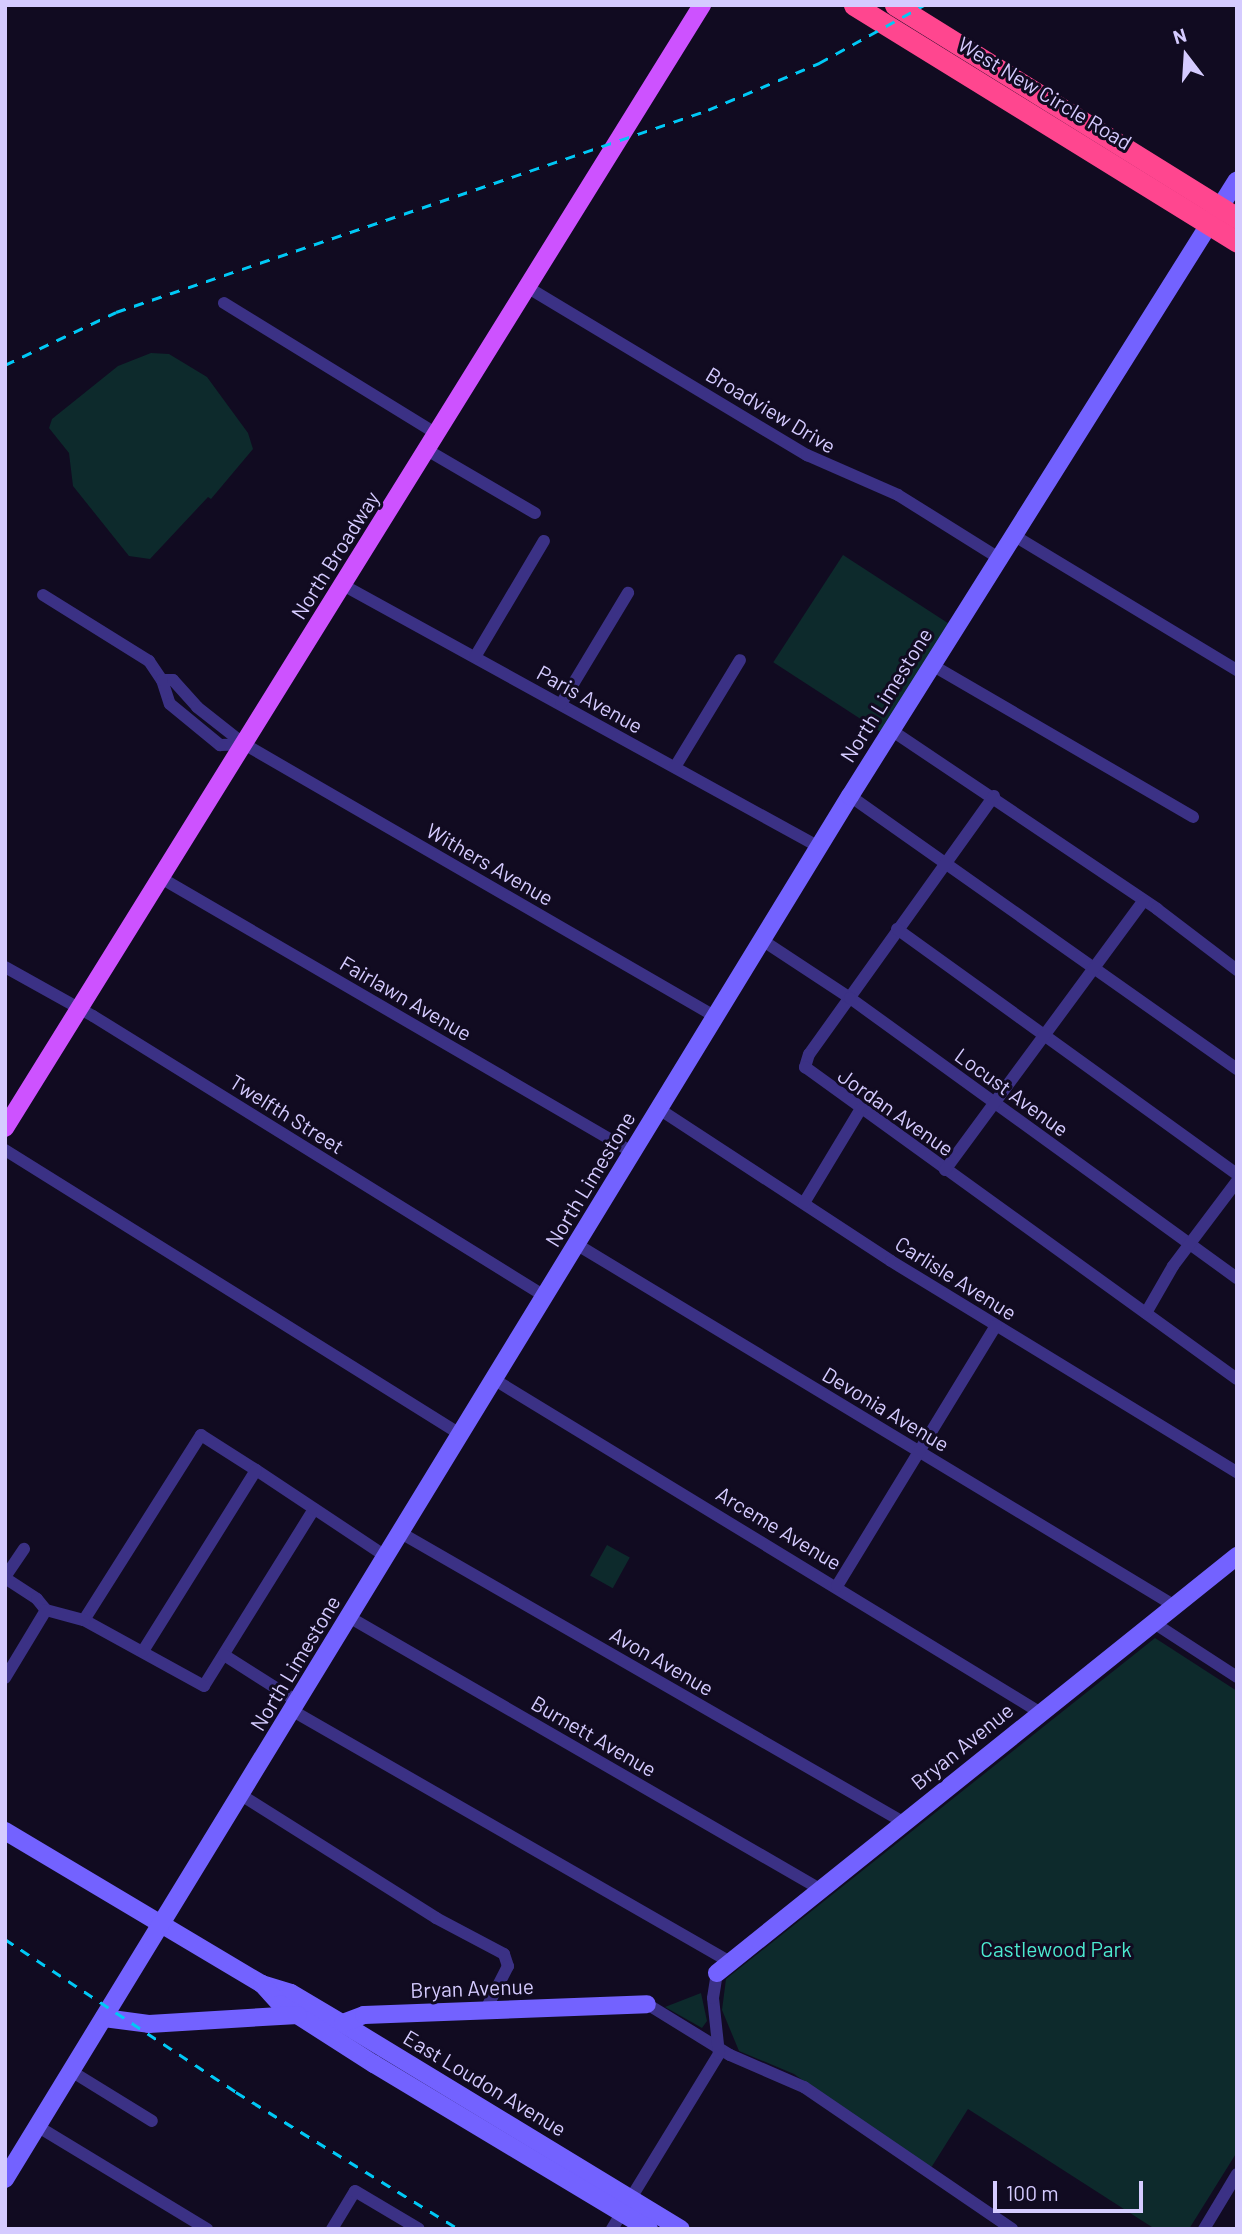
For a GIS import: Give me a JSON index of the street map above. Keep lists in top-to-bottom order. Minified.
{"streets":{"highway":["West New Circle Road"],"main road":["North Broadway"],"street":["Broadview Drive","North Limestone","Paris Avenue","Withers Avenue","Fairlawn Avenue","Locust Avenue","Jordan Avenue","Twelfth Street","Carlisle Avenue","Devonia Avenue","Arceme Avenue","Avon Avenue","Burnett Avenue","Bryan Avenue","East Loudon Avenue"]},"crossings":[["West New Circle Road","North Limestone"],["Broadview Drive","North Broadway"],["Broadview Drive","North Limestone"],["North Broadway","Paris Avenue"],["North Broadway","Withers Avenue"],["North Broadway","Fairlawn Avenue"],["North Broadway","Twelfth Street"],["North Limestone","Paris Avenue"],["North Limestone","Withers Avenue"],["North Limestone","Fairlawn Avenue"],["North Limestone","Locust Avenue"],["North Limestone","Twelfth Street"],["North Limestone","Carlisle Avenue"],["North Limestone","Devonia Avenue"],["North Limestone","Arceme Avenue"],["North Limestone","Avon Avenue"],["North Limestone","Burnett Avenue"],["North Limestone","East Loudon Avenue"],["Locust Avenue","Jordan Avenue"],["Devonia Avenue","Bryan Avenue"],["Arceme Avenue","Bryan Avenue"],["Avon Avenue","Bryan Avenue"],["Burnett Avenue","Bryan Avenue"],["Bryan Avenue","East Loudon Avenue"]],"parks":["Castlewood Park"],"scale_bar":"100 m","north":"top"}
